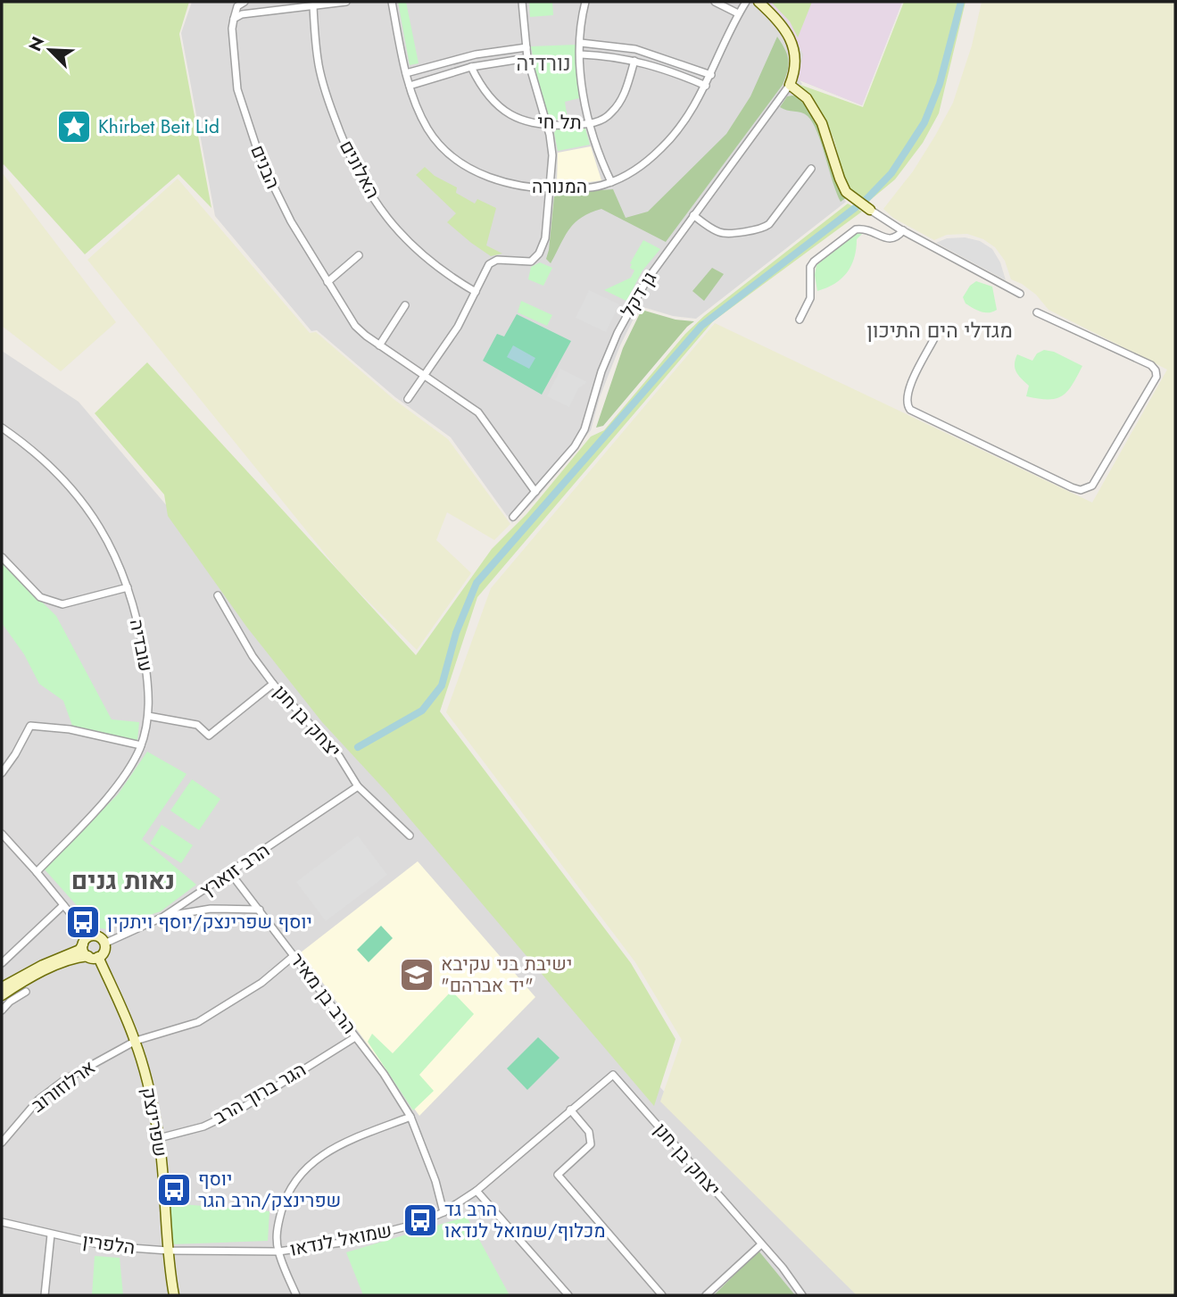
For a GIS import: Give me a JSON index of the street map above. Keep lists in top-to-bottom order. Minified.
{"streets":{"street":["תל חי","הבנים","האלונים","המנורה","גן דקל","עובדיה","יצחק בן חנן","הרב זוארץ","הרב בן מאיר","ארלוזורוב","הגר ברוך הרב","שפרינצק","שמואל לנדאו","הלפרין"]},"crossings":[["הבנים","גן דקל"],["יצחק בן חנן","הרב זוארץ"],["יצחק בן חנן","שמואל לנדאו"],["הרב זוארץ","הרב בן מאיר"],["הרב זוארץ","שפרינצק"],["הרב בן מאיר","ארלוזורוב"],["הרב בן מאיר","הגר ברוך הרב"],["הרב בן מאיר","שמואל לנדאו"],["ארלוזורוב","שפרינצק"],["הגר ברוך הרב","שפרינצק"],["שפרינצק","שמואל לנדאו"],["שפרינצק","הלפרין"],["שמואל לנדאו","הלפרין"]],"districts":["נורדיה","מגדלי הים התיכון","נאות גנים"],"places":{"place":["Khirbet Beit Lid"],"bus stop":["יוסף שפרינצק/יוסף ויתקין","יוסף שפרינצק/הרב הגר","הרב גד מכלוף/שמואל לנדאו"],"school or university":["ישיבת בני עקיבא \"יד אברהם\""]},"north":"top left"}
